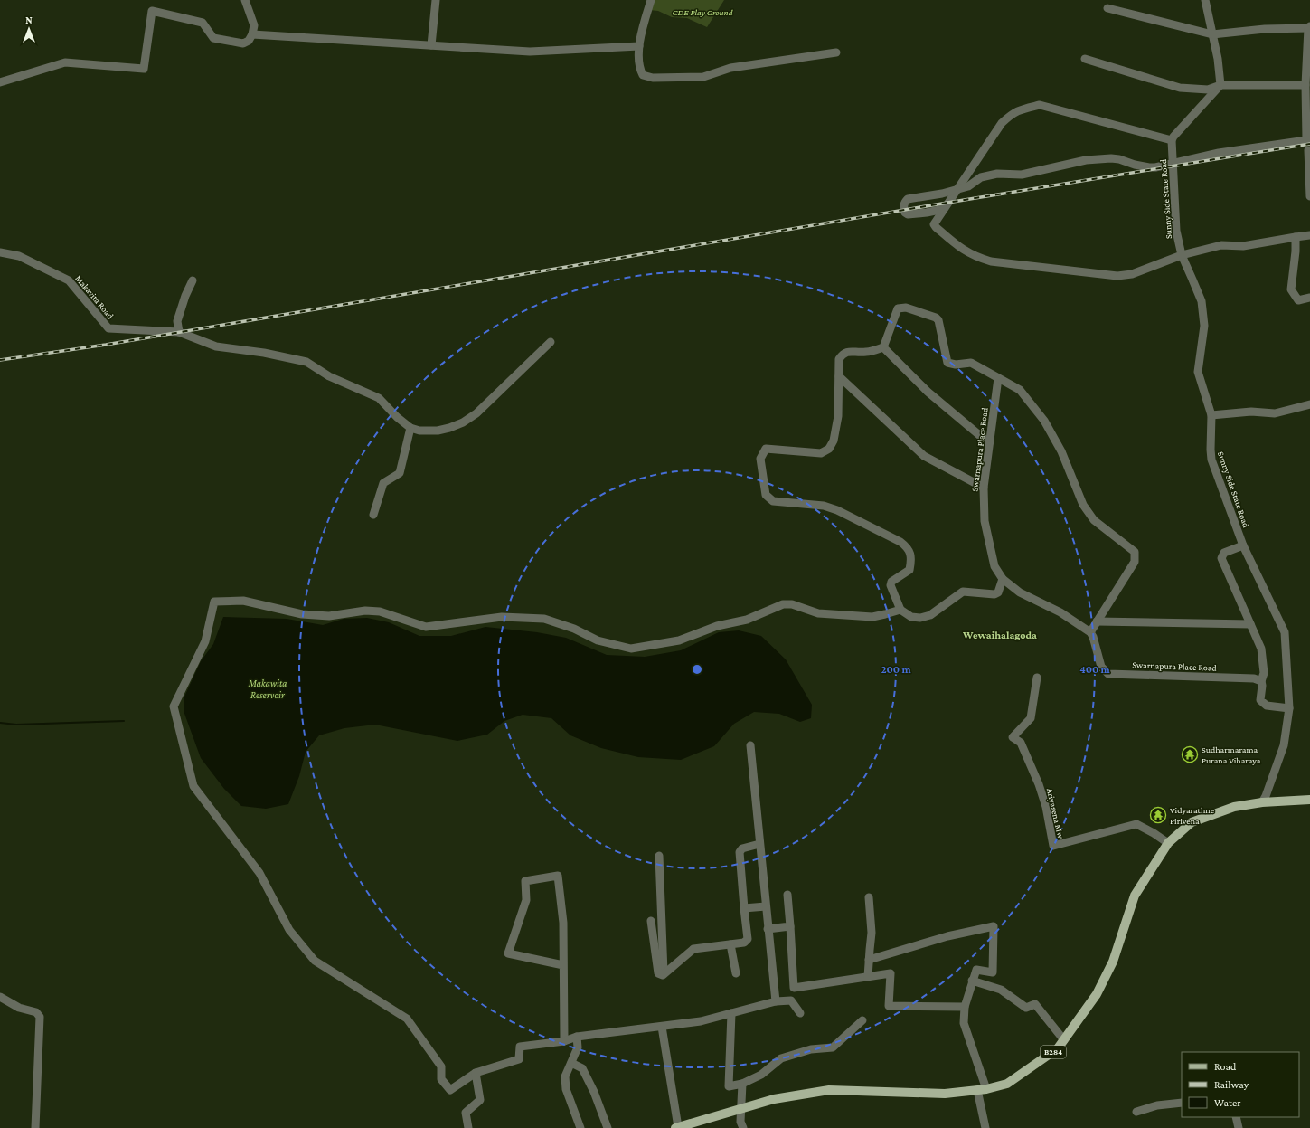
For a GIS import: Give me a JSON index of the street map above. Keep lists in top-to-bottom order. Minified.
{"streets":{"main road":["B284"],"street":["Sunny Side State Road","Makavita Road","Swarnapura Place Road","Ariyasena Mw"]},"crossings":[["Sunny Side State Road","B284"],["Ariyasena Mw","B284"]],"districts":["Wewaihalagoda"],"water":["Makawita Reservoir"],"parks":["CDE Play Ground"],"places":{"temple":["Sudharmarama Purana Viharaya","Vidyarathne Pirivena"]},"legend":["Road","Railway","Water"],"north":"top","rings":["200 m","400 m"]}
